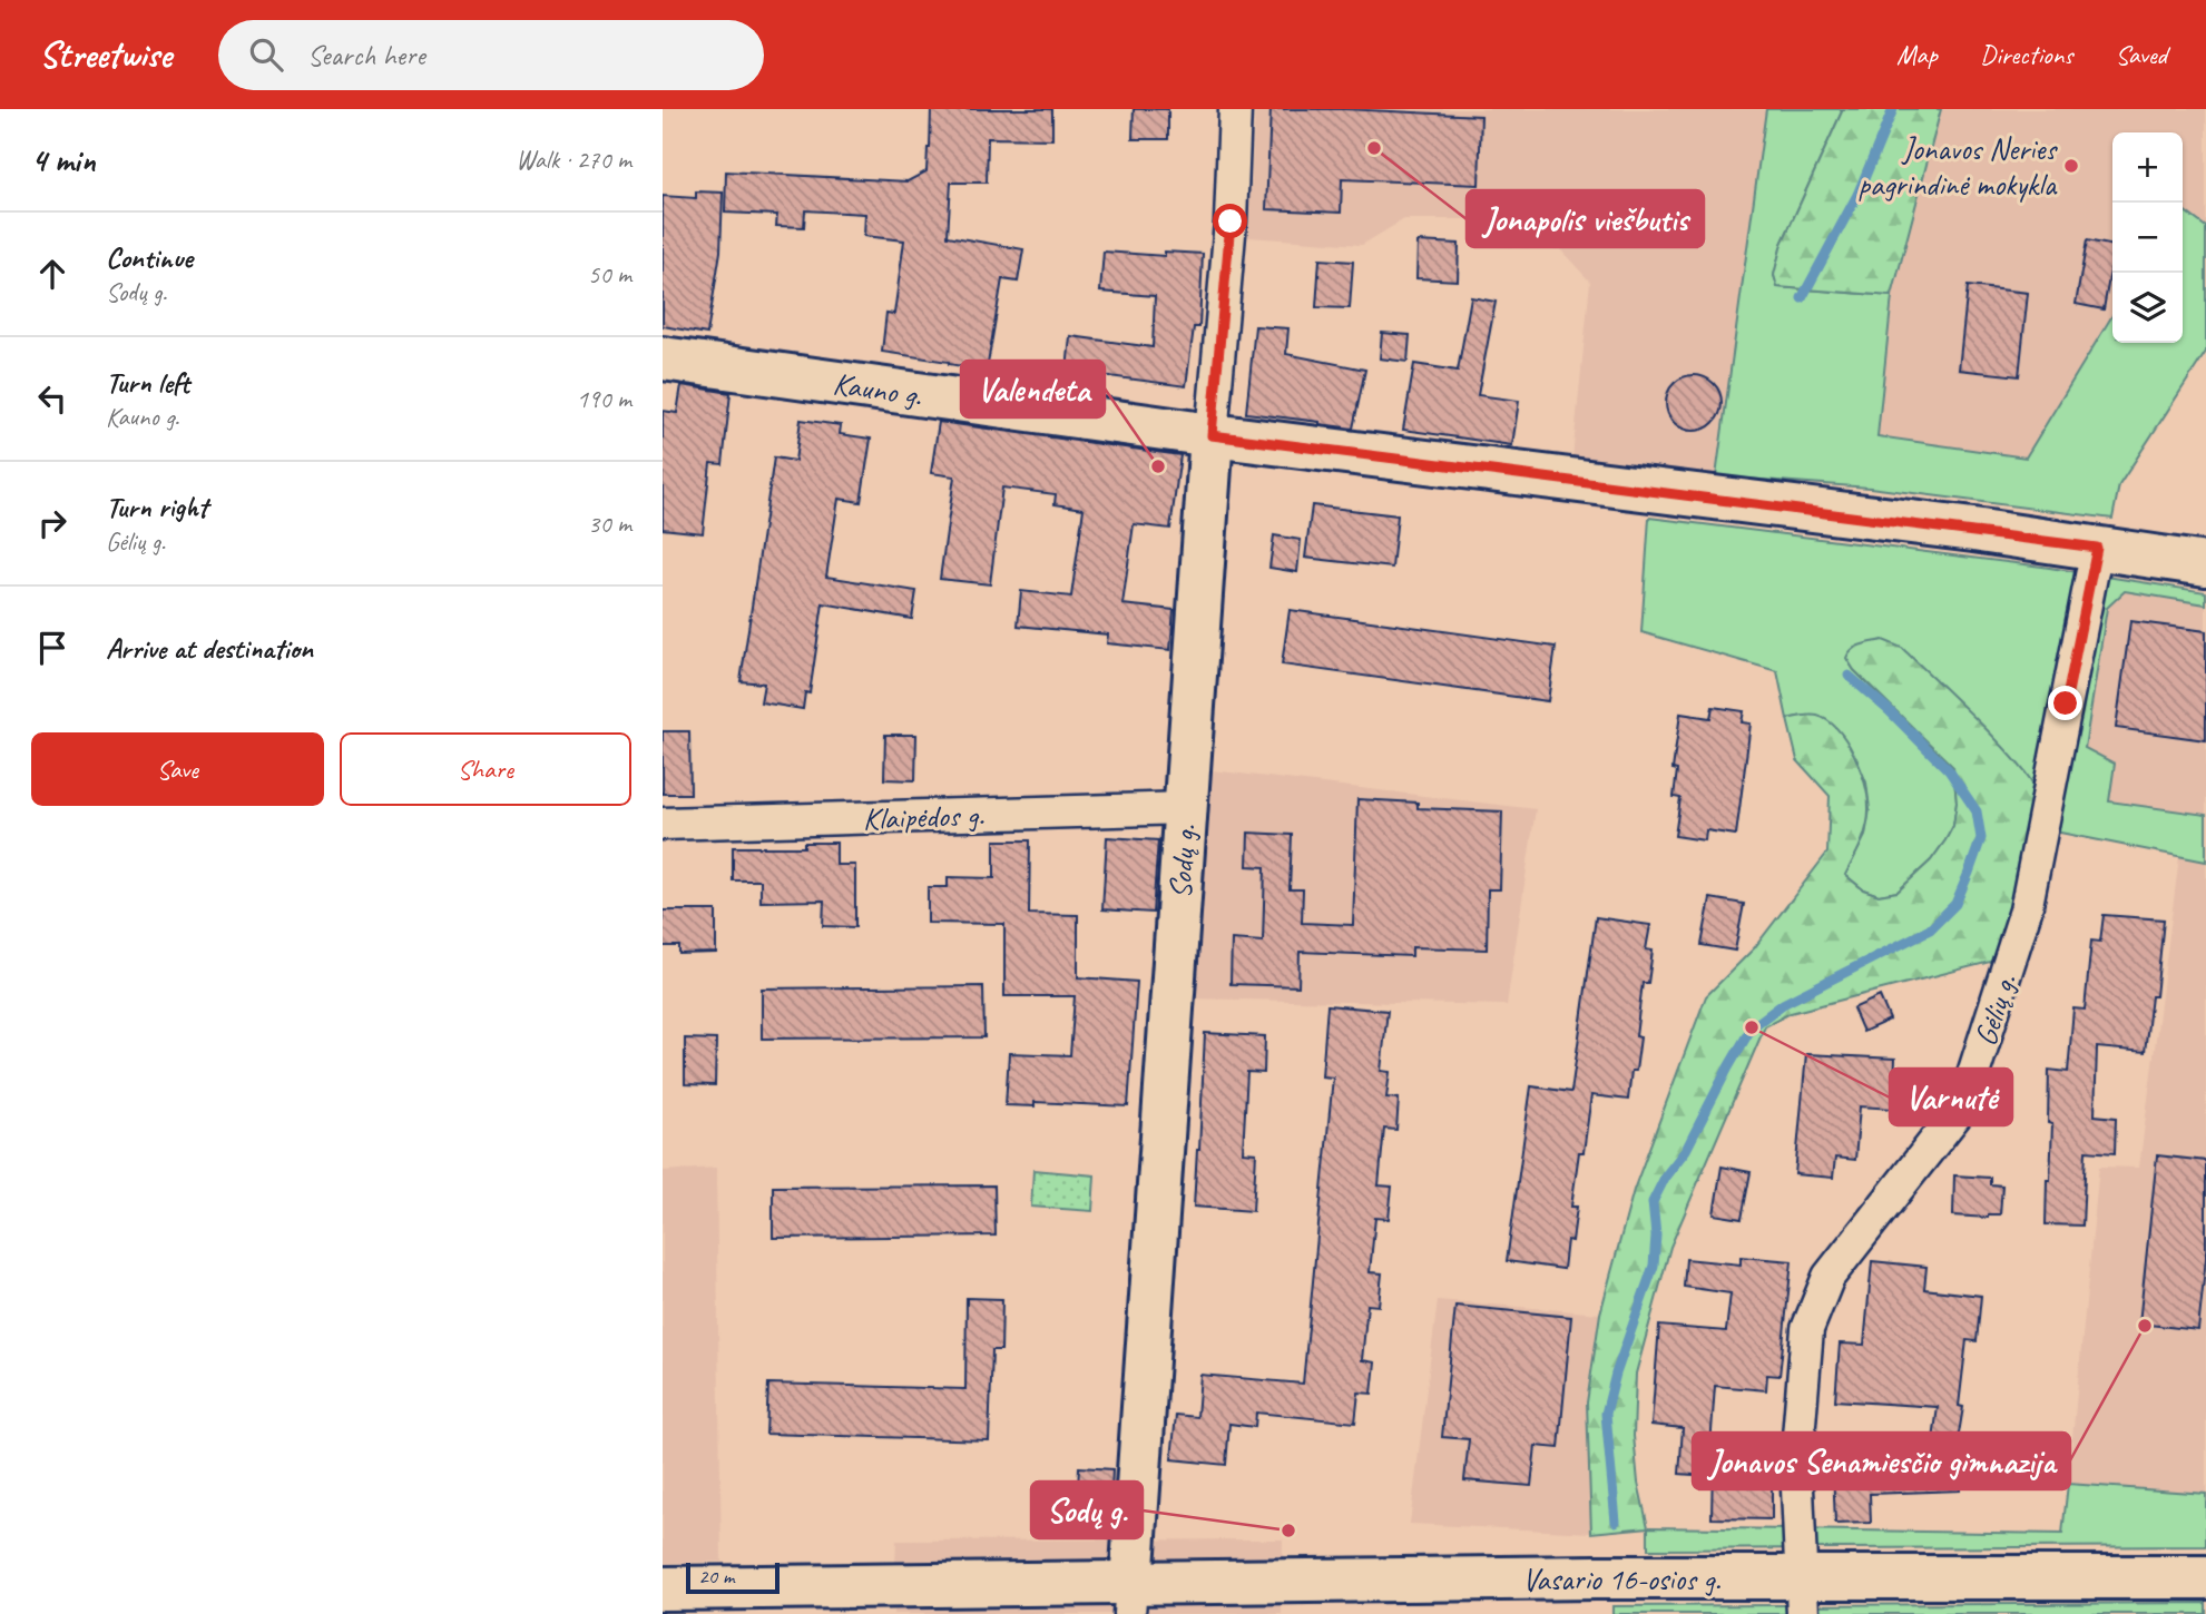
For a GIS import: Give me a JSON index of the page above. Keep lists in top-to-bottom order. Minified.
{"streets":{"main road":["Kauno g.","Sodų g.","Vasario 16-osios g."],"street":["Klaipėdos g.","Gėlių g."]},"crossings":[["Kauno g.","Sodų g."],["Kauno g.","Gėlių g."],["Klaipėdos g.","Sodų g."],["Sodų g.","Vasario 16-osios g."],["Gėlių g.","Vasario 16-osios g."]],"places":["Jonapolis viešbutis","Jonavos Neries pagrindinė mokykla","Valendeta","Varnutė","Jonavos Senamiesčio gimnazija","Sodų g."],"scale_bar":"20 m","page":{"header":"Streetwise","search":"Search here","nav":["Map","Directions","Saved"],"heading":["4 min","Walk · 270 m"],"map_buttons":["+","−"],"list":[["Continue","Sodų g.","50 m"],["Turn left","Kauno g.","190 m"],["Turn right","Gėlių g.","30 m"],"Arrive at destination"],"buttons":["Save","Share"],"scale":"20 m"}}
